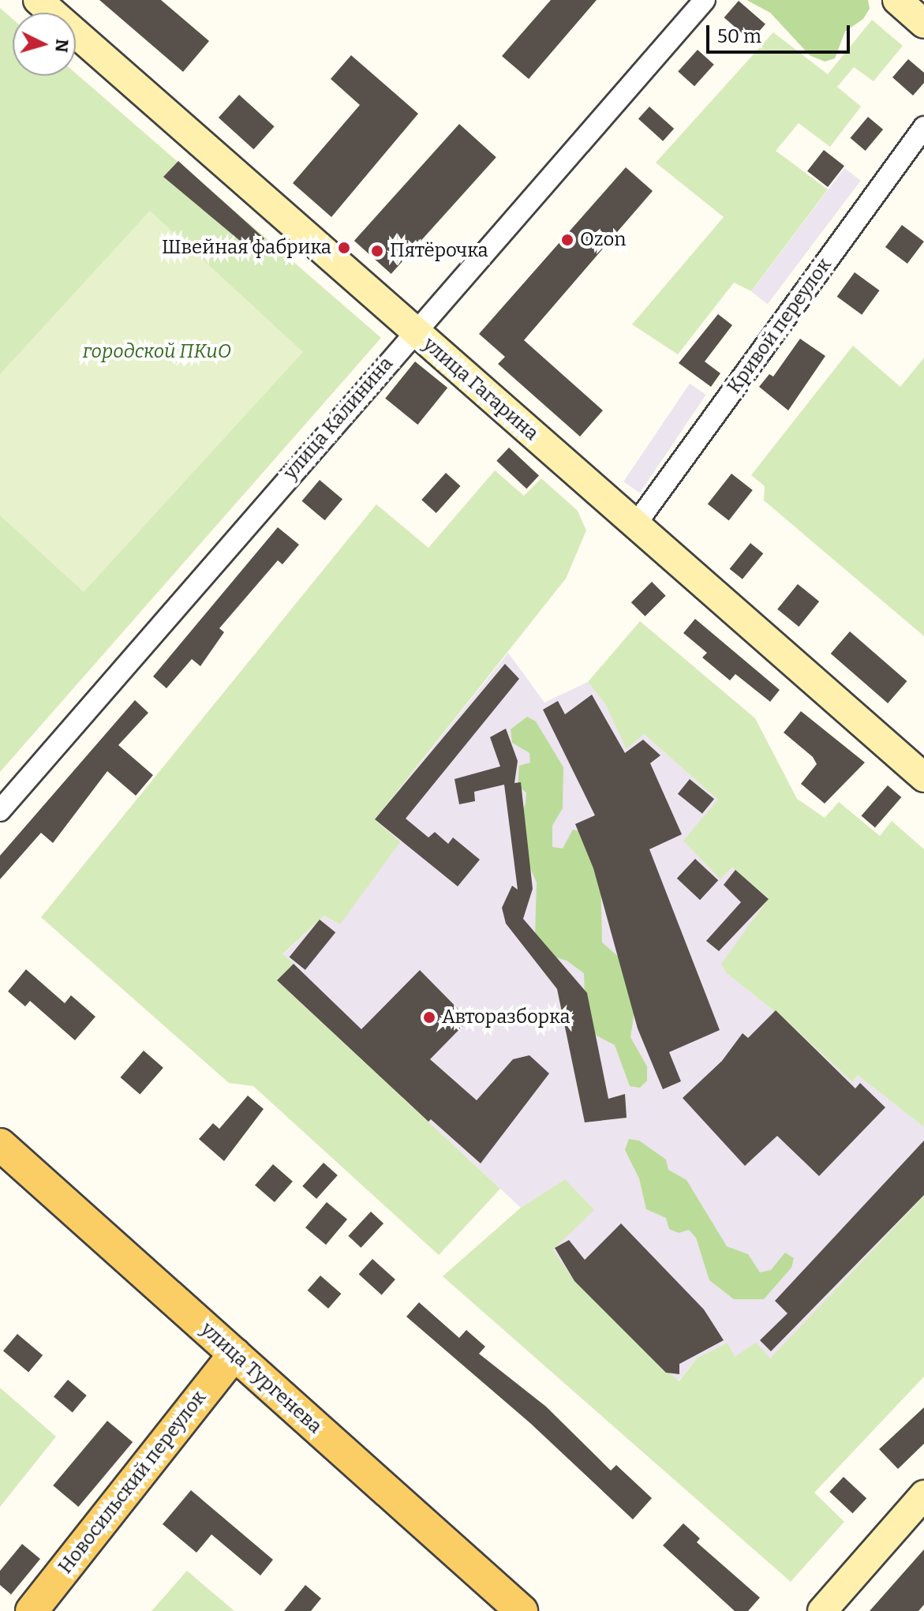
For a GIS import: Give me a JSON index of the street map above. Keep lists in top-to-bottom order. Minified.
{"streets":{"main road":["улица Тургенева","Новосильский переулок"],"street":["Кривой переулок","улица Гагарина","улица Калинина"]},"crossings":[["Кривой переулок","улица Гагарина"],["улица Гагарина","улица Калинина"],["улица Тургенева","Новосильский переулок"]],"parks":["городской ПКиО"],"places":["Ozon","Швейная фабрика","Пятёрочка","Авторазборка"],"scale_bar":"50 m","north":"right"}
